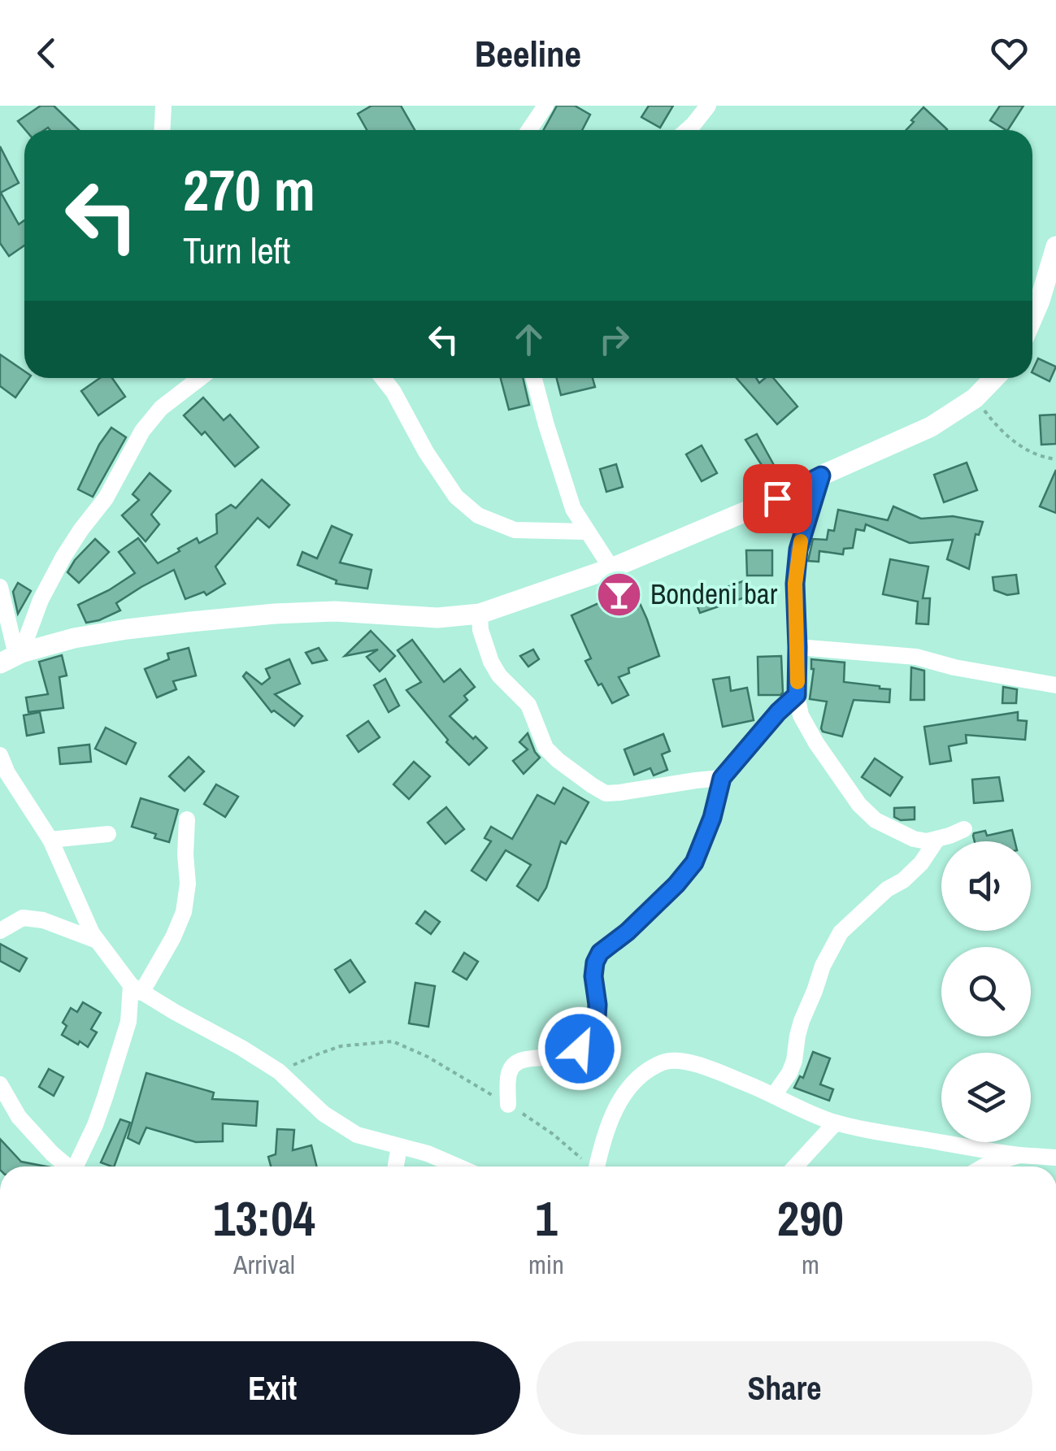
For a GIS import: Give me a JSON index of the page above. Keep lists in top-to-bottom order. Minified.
{"places":{"bar":["Bondeni bar"]},"page":{"header":"Beeline","turn":["270 m","Turn left"],"eta":["13:04","Arrival","1","min","290","m"],"buttons":["Exit","Share"]}}
